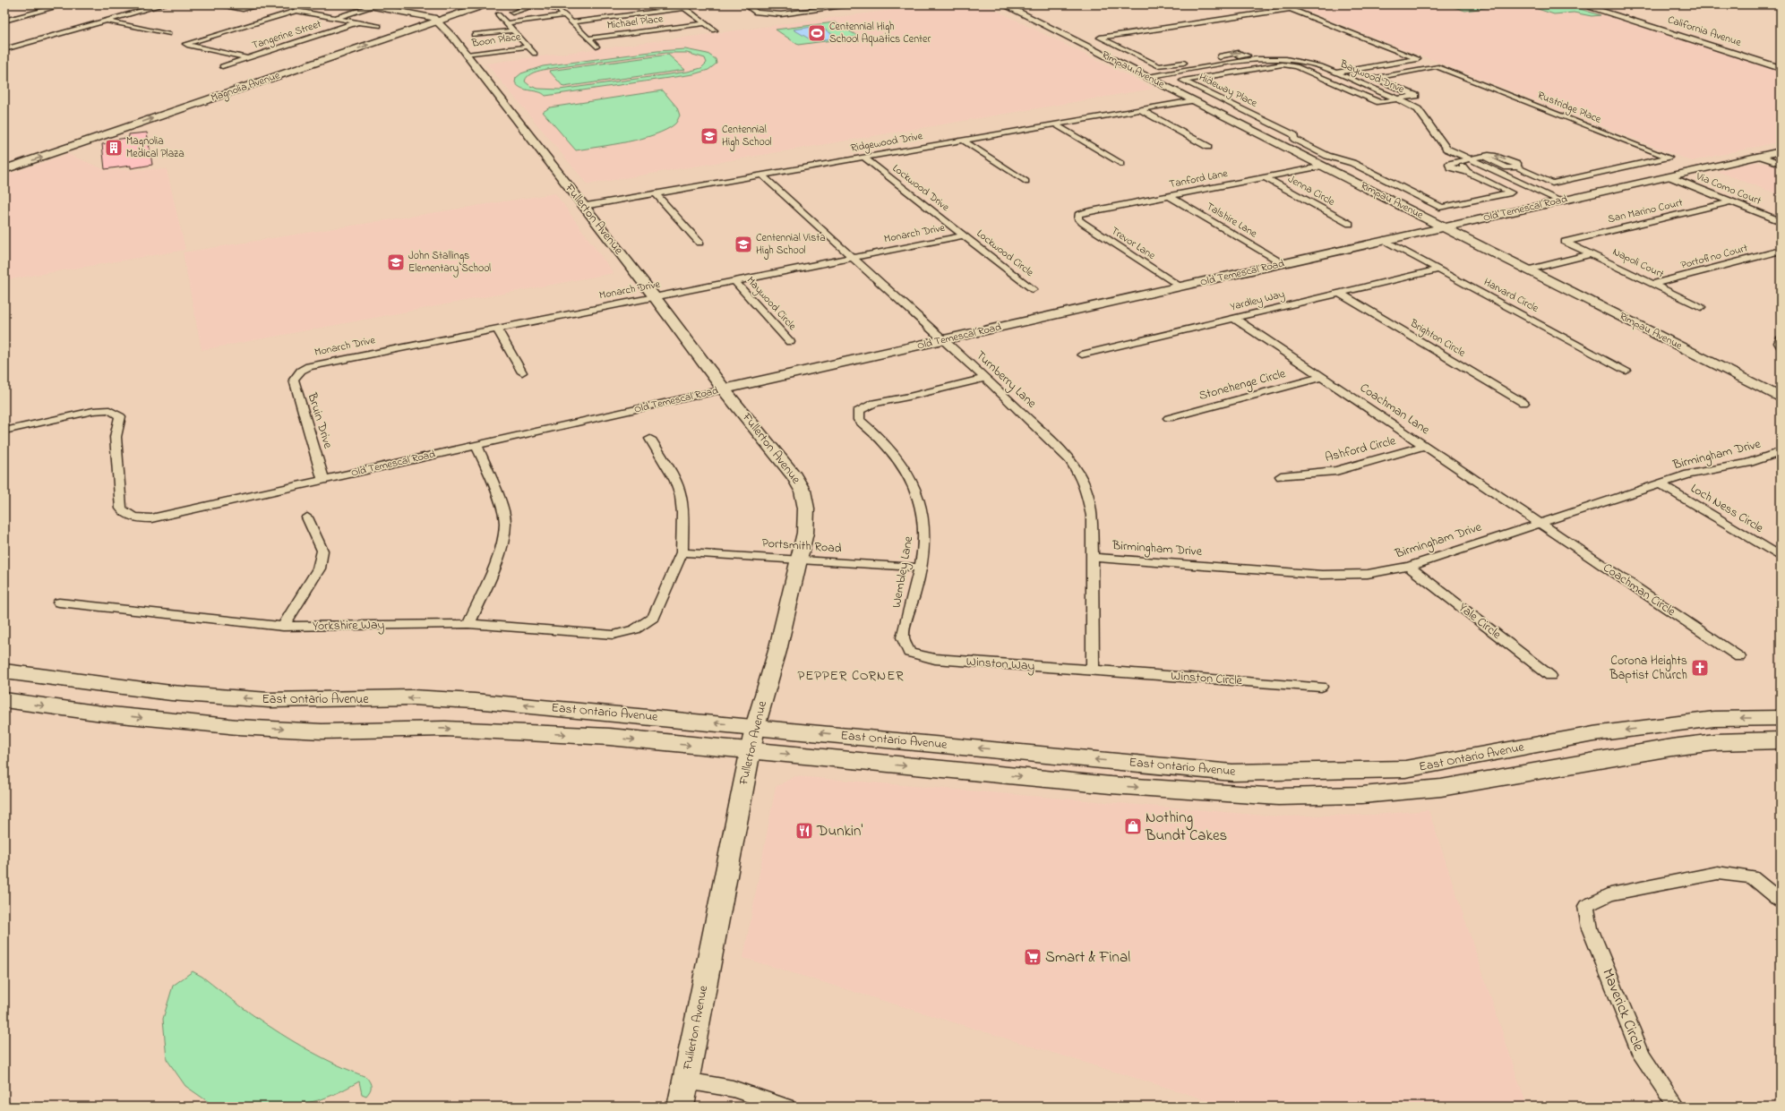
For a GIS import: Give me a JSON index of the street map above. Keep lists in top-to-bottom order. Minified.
{"streets":{"main road":["California Avenue","Rimpau Avenue","Magnolia Avenue","Old Temescal Road","Fullerton Avenue","East Ontario Avenue"],"street":["Michael Place","Tangerine Street","Boon Place","Baywood Drive","Hideway Place","Rustridge Place","Ridgewood Drive","Tanford Lane","Lockwood Drive","Via Como Court","Jenna Circle","San Marino Court","Talshire Lane","Monarch Drive","Trevor Lane","Lockwood Circle","Portofino Court","Napoli Court","Harvard Circle","Yardley Way","Maywood Circle","Brighton Circle","Turnberry Lane","Stonehenge Circle","Coachman Lane","Bruin Drive","Ashford Circle","Birmingham Drive","Loch Ness Circle","Portsmith Road","Wembley Lane","Coachman Circle","Yale Circle","Yorkshire Way","Winston Way","Winston Circle","Maverick Circle"]},"crossings":[["Boon Place","Fullerton Avenue"],["Rimpau Avenue","Baywood Drive"],["Rimpau Avenue","Ridgewood Drive"],["Rimpau Avenue","Tanford Lane"],["Rimpau Avenue","Old Temescal Road"],["Baywood Drive","Hideway Place"],["Baywood Drive","Rustridge Place"],["Baywood Drive","Old Temescal Road"],["Magnolia Avenue","Fullerton Avenue"],["Hideway Place","Rustridge Place"],["Ridgewood Drive","Lockwood Drive"],["Ridgewood Drive","Fullerton Avenue"],["Ridgewood Drive","Turnberry Lane"],["Tanford Lane","Jenna Circle"],["Tanford Lane","Talshire Lane"],["Tanford Lane","Trevor Lane"],["Lockwood Drive","Monarch Drive"],["Lockwood Drive","Lockwood Circle"],["Via Como Court","Old Temescal Road"],["Via Como Court","San Marino Court"],["Old Temescal Road","Fullerton Avenue"],["Old Temescal Road","Talshire Lane"],["Old Temescal Road","Trevor Lane"],["Old Temescal Road","Harvard Circle"],["Old Temescal Road","Turnberry Lane"],["Old Temescal Road","Bruin Drive"],["San Marino Court","Napoli Court"],["Fullerton Avenue","Monarch Drive"],["Fullerton Avenue","Portsmith Road"],["Fullerton Avenue","East Ontario Avenue"],["Monarch Drive","Lockwood Circle"],["Monarch Drive","Maywood Circle"],["Monarch Drive","Turnberry Lane"],["Monarch Drive","Bruin Drive"],["Portofino Court","Napoli Court"],["Harvard Circle","Yardley Way"],["Yardley Way","Brighton Circle"],["Yardley Way","Coachman Lane"],["Turnberry Lane","Birmingham Drive"],["Turnberry Lane","Wembley Lane"],["Turnberry Lane","Winston Way"],["Turnberry Lane","Winston Circle"],["Stonehenge Circle","Coachman Lane"],["Coachman Lane","Ashford Circle"],["Coachman Lane","Birmingham Drive"],["Coachman Lane","Coachman Circle"],["Birmingham Drive","Loch Ness Circle"],["Birmingham Drive","Coachman Circle"],["Birmingham Drive","Yale Circle"],["Portsmith Road","Wembley Lane"],["Portsmith Road","Yorkshire Way"],["Wembley Lane","Winston Way"],["Winston Way","Winston Circle"]],"districts":["PEPPER CORNER"],"places":{"sports":["Centennial High School Aquatics Center"],"school or university":["Centennial High School","Centennial Vista High School","John Stallings Elementary School"],"building":["Magnolia Medical Plaza"],"church":["Corona Heights Baptist Church"],"shop":["Nothing Bundt Cakes"],"restaurant":["Dunkin'"],"supermarket":["Smart & Final"]}}
